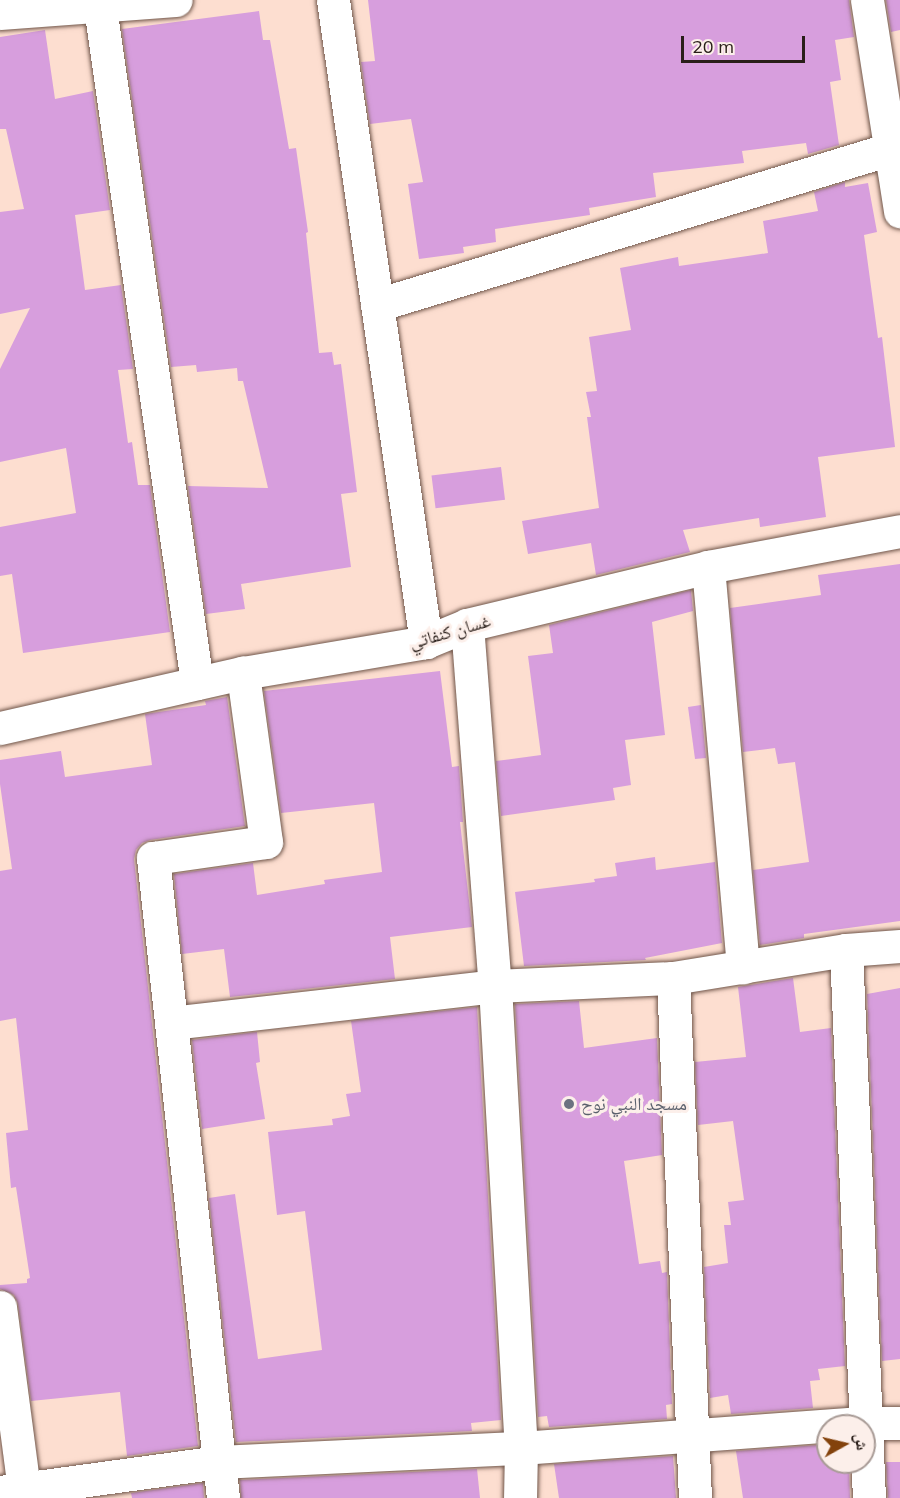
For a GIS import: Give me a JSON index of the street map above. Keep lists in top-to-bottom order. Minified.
{"streets":{"street":["غسان كنفاتي"]},"places":["مسجد النبي نوح"],"scale_bar":"20 m","north":"right"}
